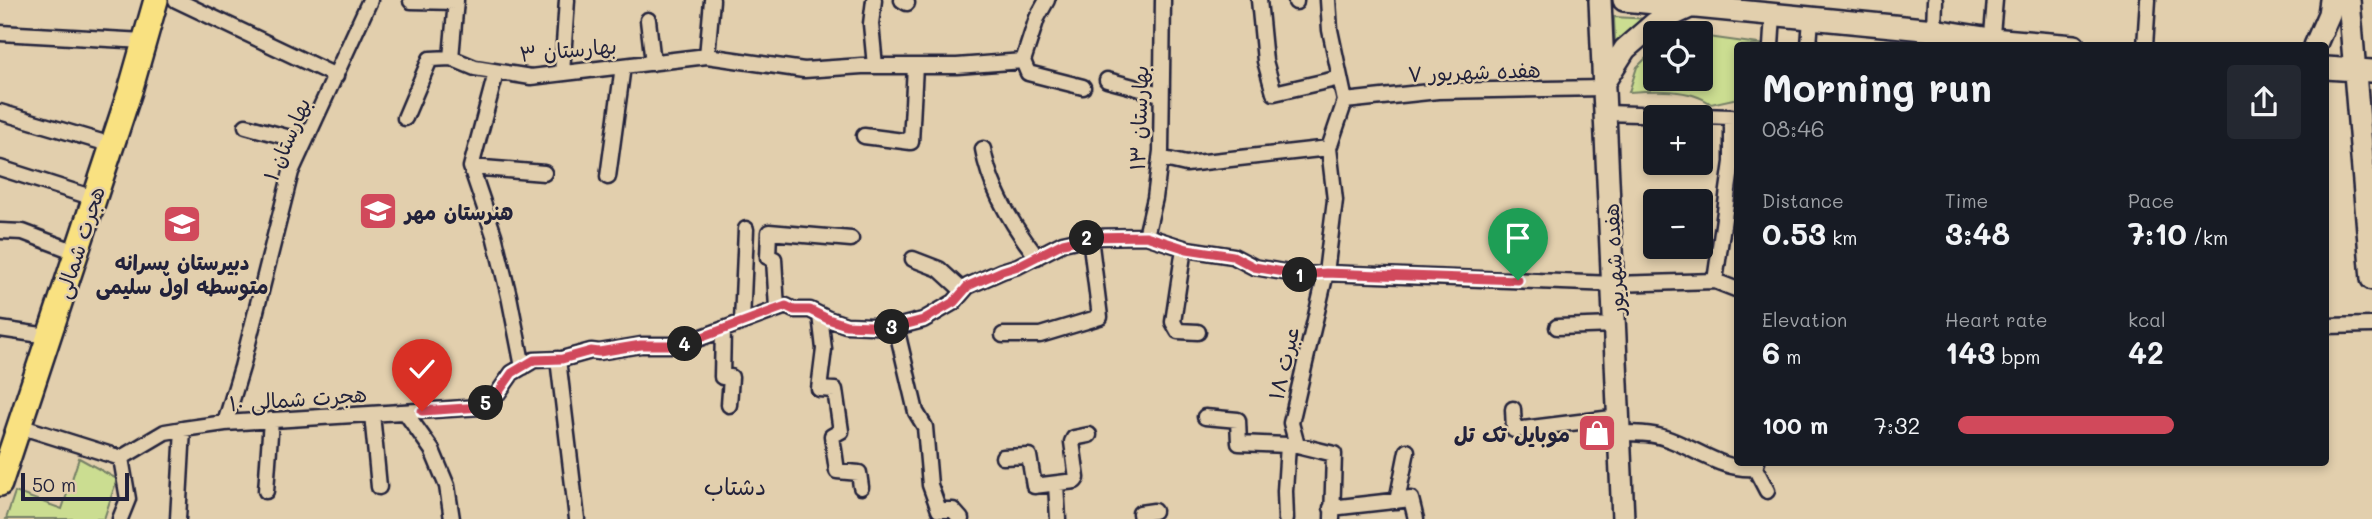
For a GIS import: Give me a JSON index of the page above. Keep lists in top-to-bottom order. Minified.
{"streets":{"main road":["هجرت شمالی","هفده شهریور"],"street":["بهارستان ۳","هفده شهریور ۷","بهارستان ۱۳","بهارستان ۱","عبرت ۱۸","هجرت شمالی ۱۰"]},"crossings":[["هفده شهریور ۷","هفده شهریور"],["بهارستان ۱","هجرت شمالی ۱۰"]],"districts":["دشتاب"],"places":{"school or university":["هنرستان مهر","دبیرستان پسرانه متوسطه اول سلیمی"],"shop":["موبایل تک تل"]},"scale_bar":"50 m","page":{"map_buttons":["+","−"],"heading":["Morning run","08:46"],"stats":[["Distance","0.53 km"],["Time","3:48"],["Pace","7:10 /km"],["Elevation","6 m"],["Heart rate","143 bpm"],["kcal","42"]],"pins":["2","1","3","4","5"],"list":[{"name":"100 m","note":"7:32"}],"scale":"50 m"}}
